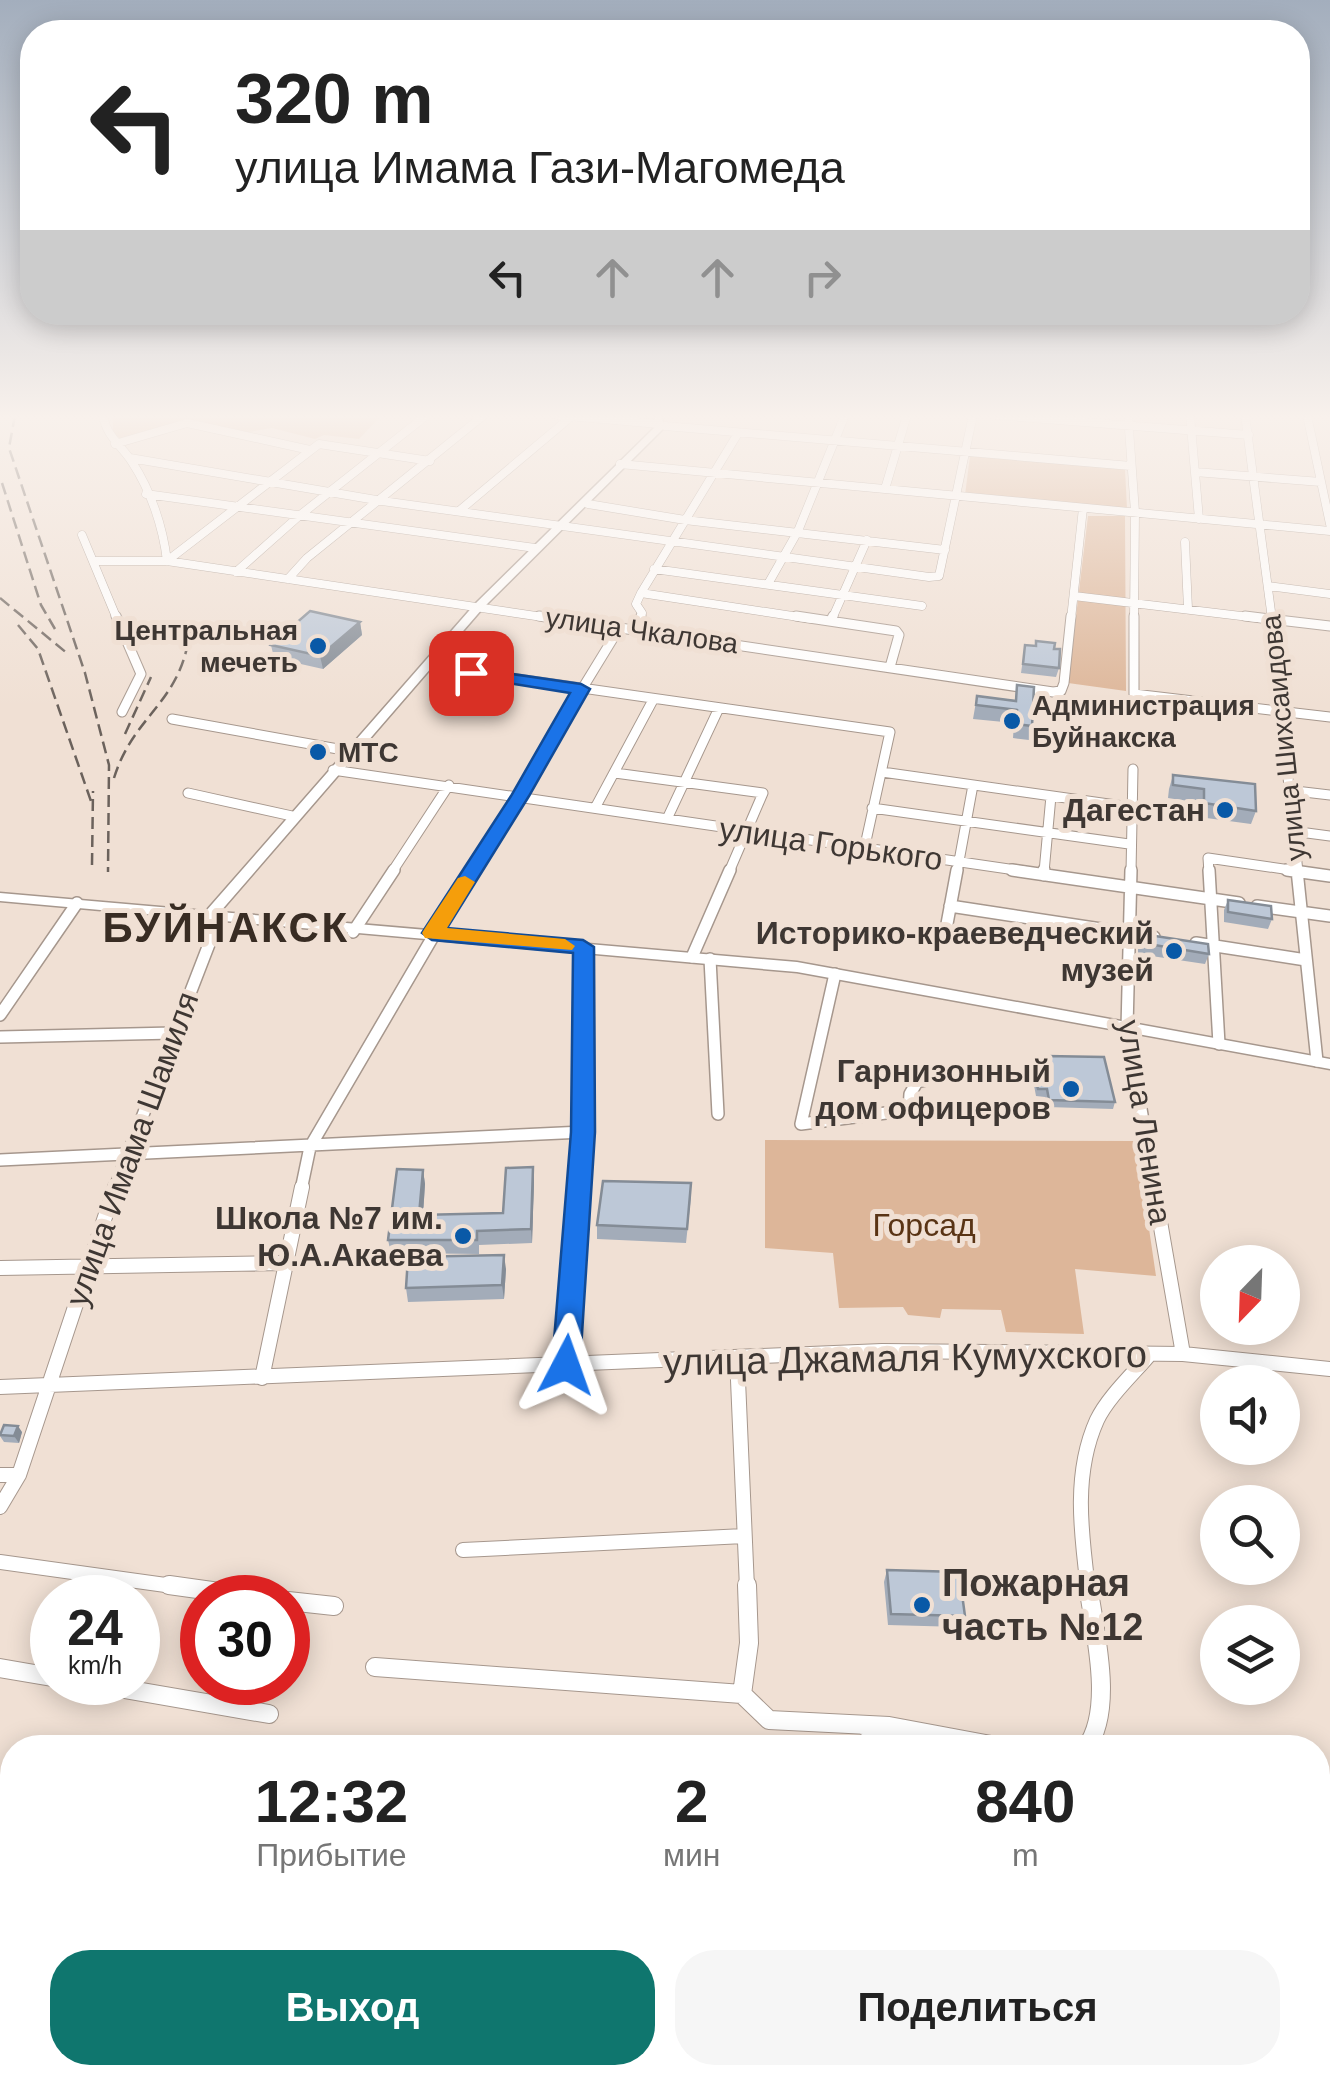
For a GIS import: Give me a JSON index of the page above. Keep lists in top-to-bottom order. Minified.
{"streets":{"main road":["улица Имама Шамиля"],"street":["улица Чкалова","улица Шихсаидова","улица Горького","улица Ленина","улица Джамаля Кумухского"]},"crossings":[["улица Чкалова","улица Имама Шамиля"],["улица Шихсаидова","улица Горького"],["улица Горького","улица Ленина"],["улица Горького","улица Имама Шамиля"],["улица Ленина","улица Джамаля Кумухского"],["улица Имама Шамиля","улица Джамаля Кумухского"]],"districts":["БУЙНАКСК"],"parks":["Горсад"],"places":["Центральная мечеть","Администрация Буйнакска","МТС","Дагестан","Историко-краеведческий музей","Гарнизонный дом офицеров","Школа №7 им. Ю.А.Акаева","Пожарная часть №12"],"north":"bottom left","page":{"turn":["320 m","улица Имама Гази-Магомеда"],"speed":"24 km/h","limit":"30","eta":["12:32","Прибытие","2","мин","840","m"],"buttons":["Выход","Поделиться"]}}
